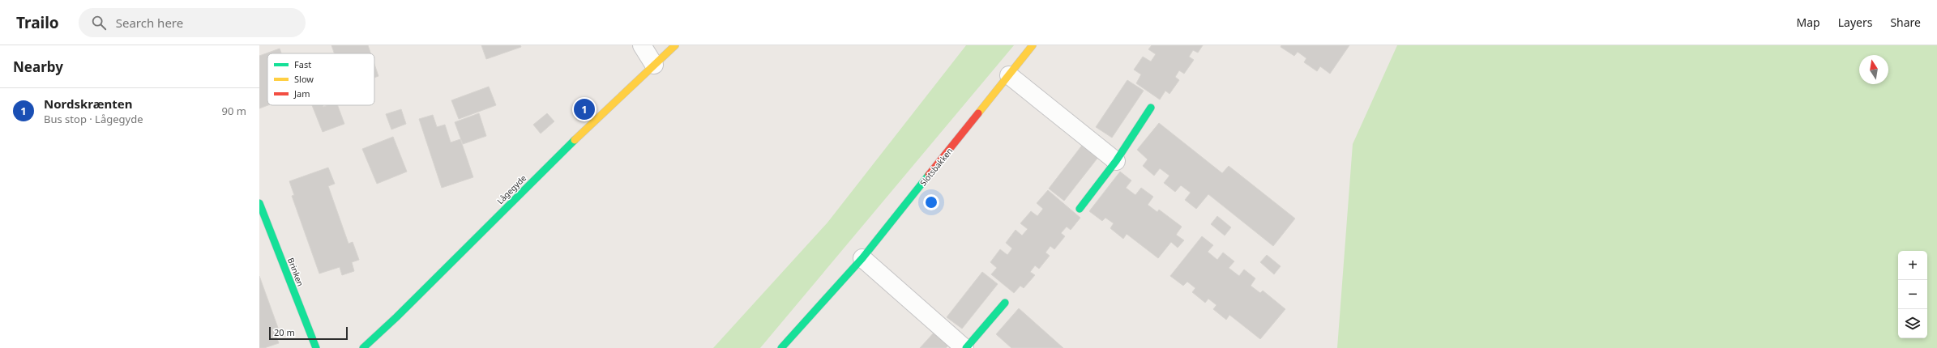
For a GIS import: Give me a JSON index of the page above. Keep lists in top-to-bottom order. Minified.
{"streets":{"street":["Slotsbakken","Lågegyde","Brinken"]},"legend":["Fast","Slow","Jam"],"scale_bar":"20 m","north":"top","page":{"header":"Trailo","search":"Search here","nav":["Map","Layers","Share"],"heading":"Nearby","list":[{"mark":"1","name":"Nordskrænten","note":"Bus stop · Lågegyde","value":"90 m"}],"pins":"1","map_buttons":["+","−"],"scale":"20 m"}}
